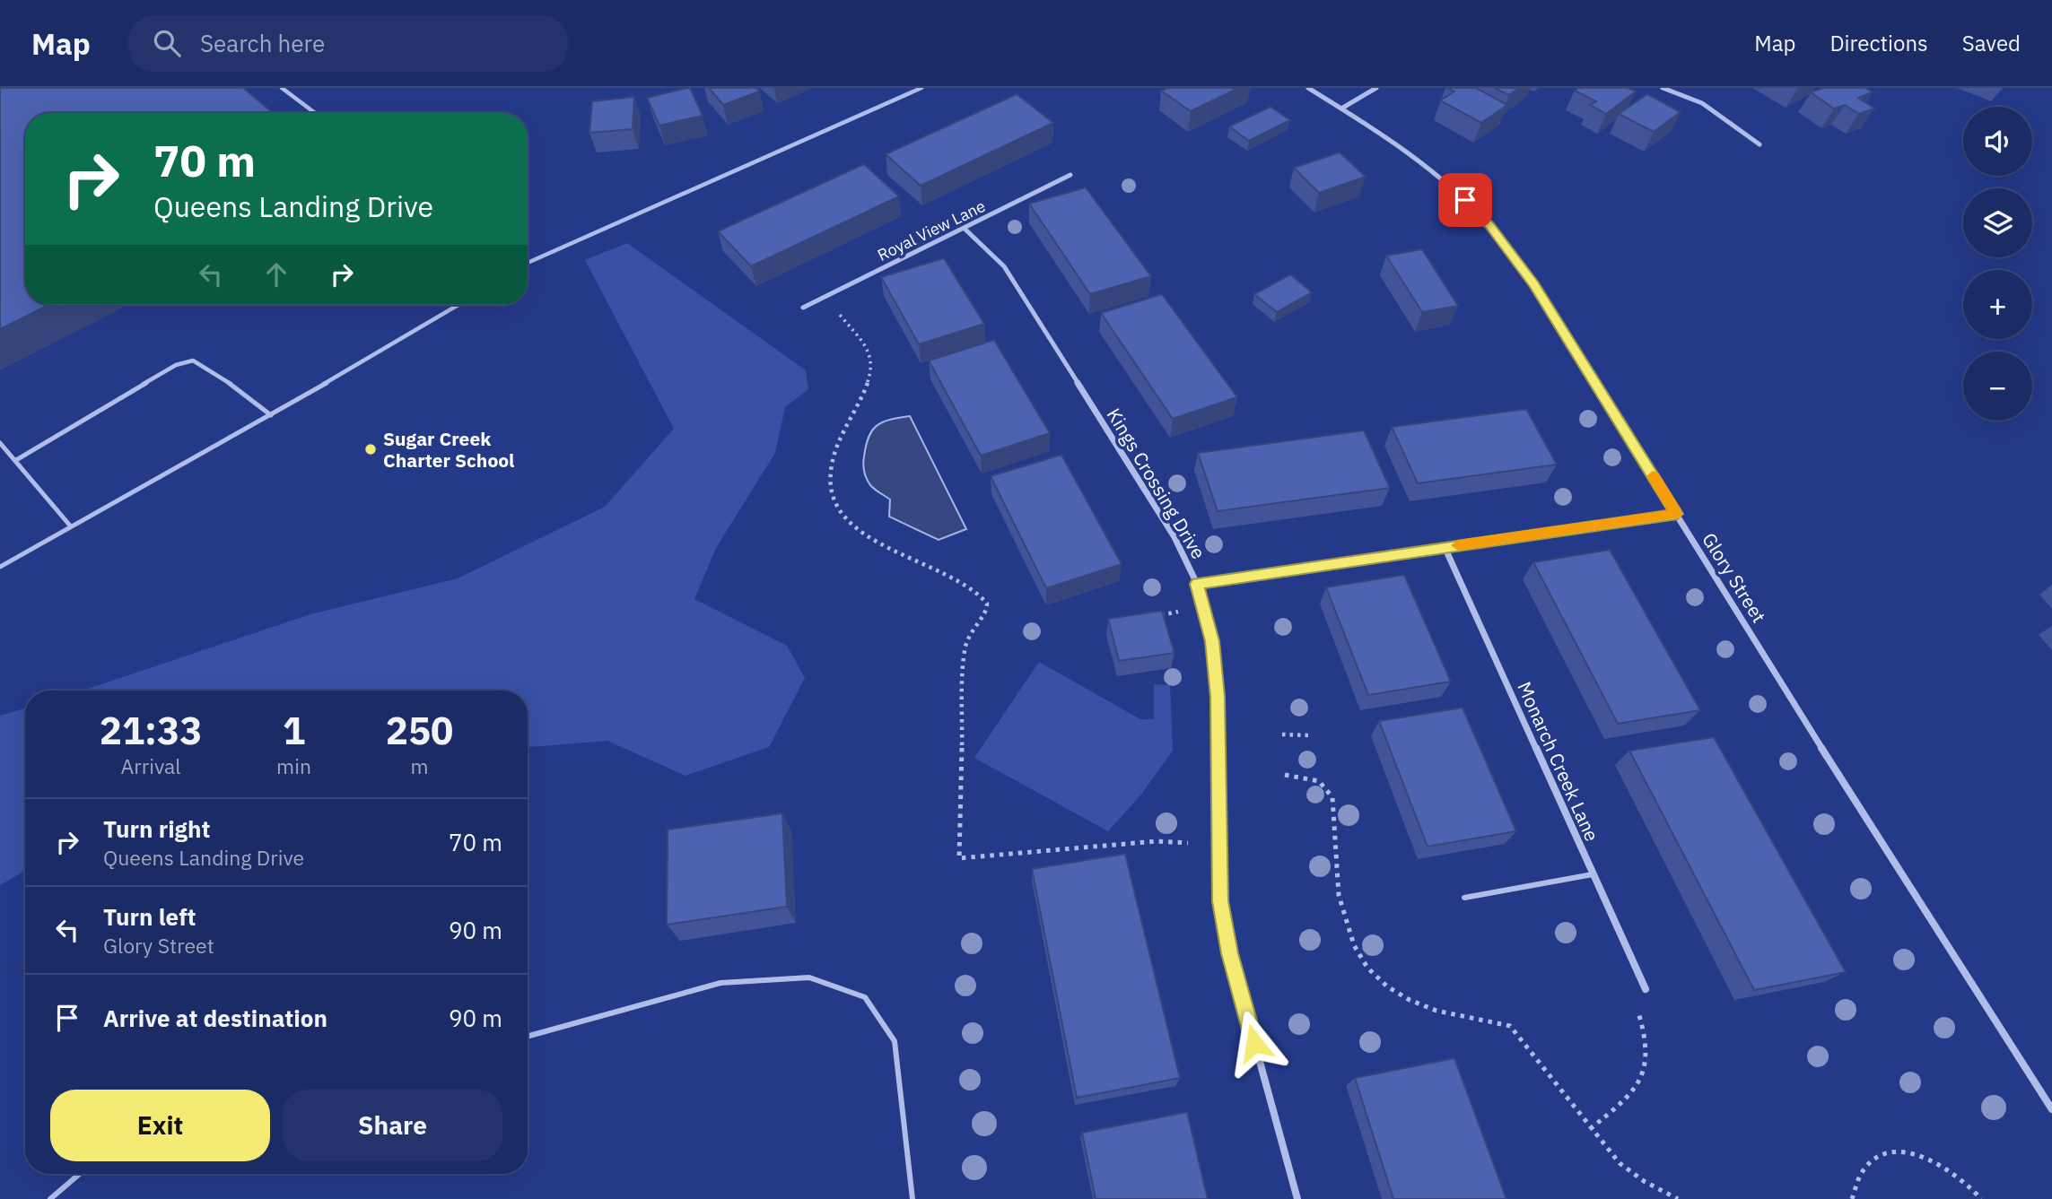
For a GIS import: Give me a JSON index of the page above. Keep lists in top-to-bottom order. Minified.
{"streets":{"street":["Royal View Lane","Kings Crossing Drive","Glory Street","Monarch Creek Lane"]},"crossings":[["Royal View Lane","Kings Crossing Drive"]],"places":["Sugar Creek Charter School"],"page":{"header":"Map","search":"Search here","nav":["Map","Directions","Saved"],"map_buttons":["+","−"],"turn":["70 m","Queens Landing Drive"],"eta":["21:33","Arrival","1","min","250","m"],"list":[{"name":"Turn right","note":"Queens Landing Drive","value":"70 m"},{"name":"Turn left","note":"Glory Street","value":"90 m"},{"name":"Arrive at destination","value":"90 m"}],"buttons":["Exit","Share"]}}
